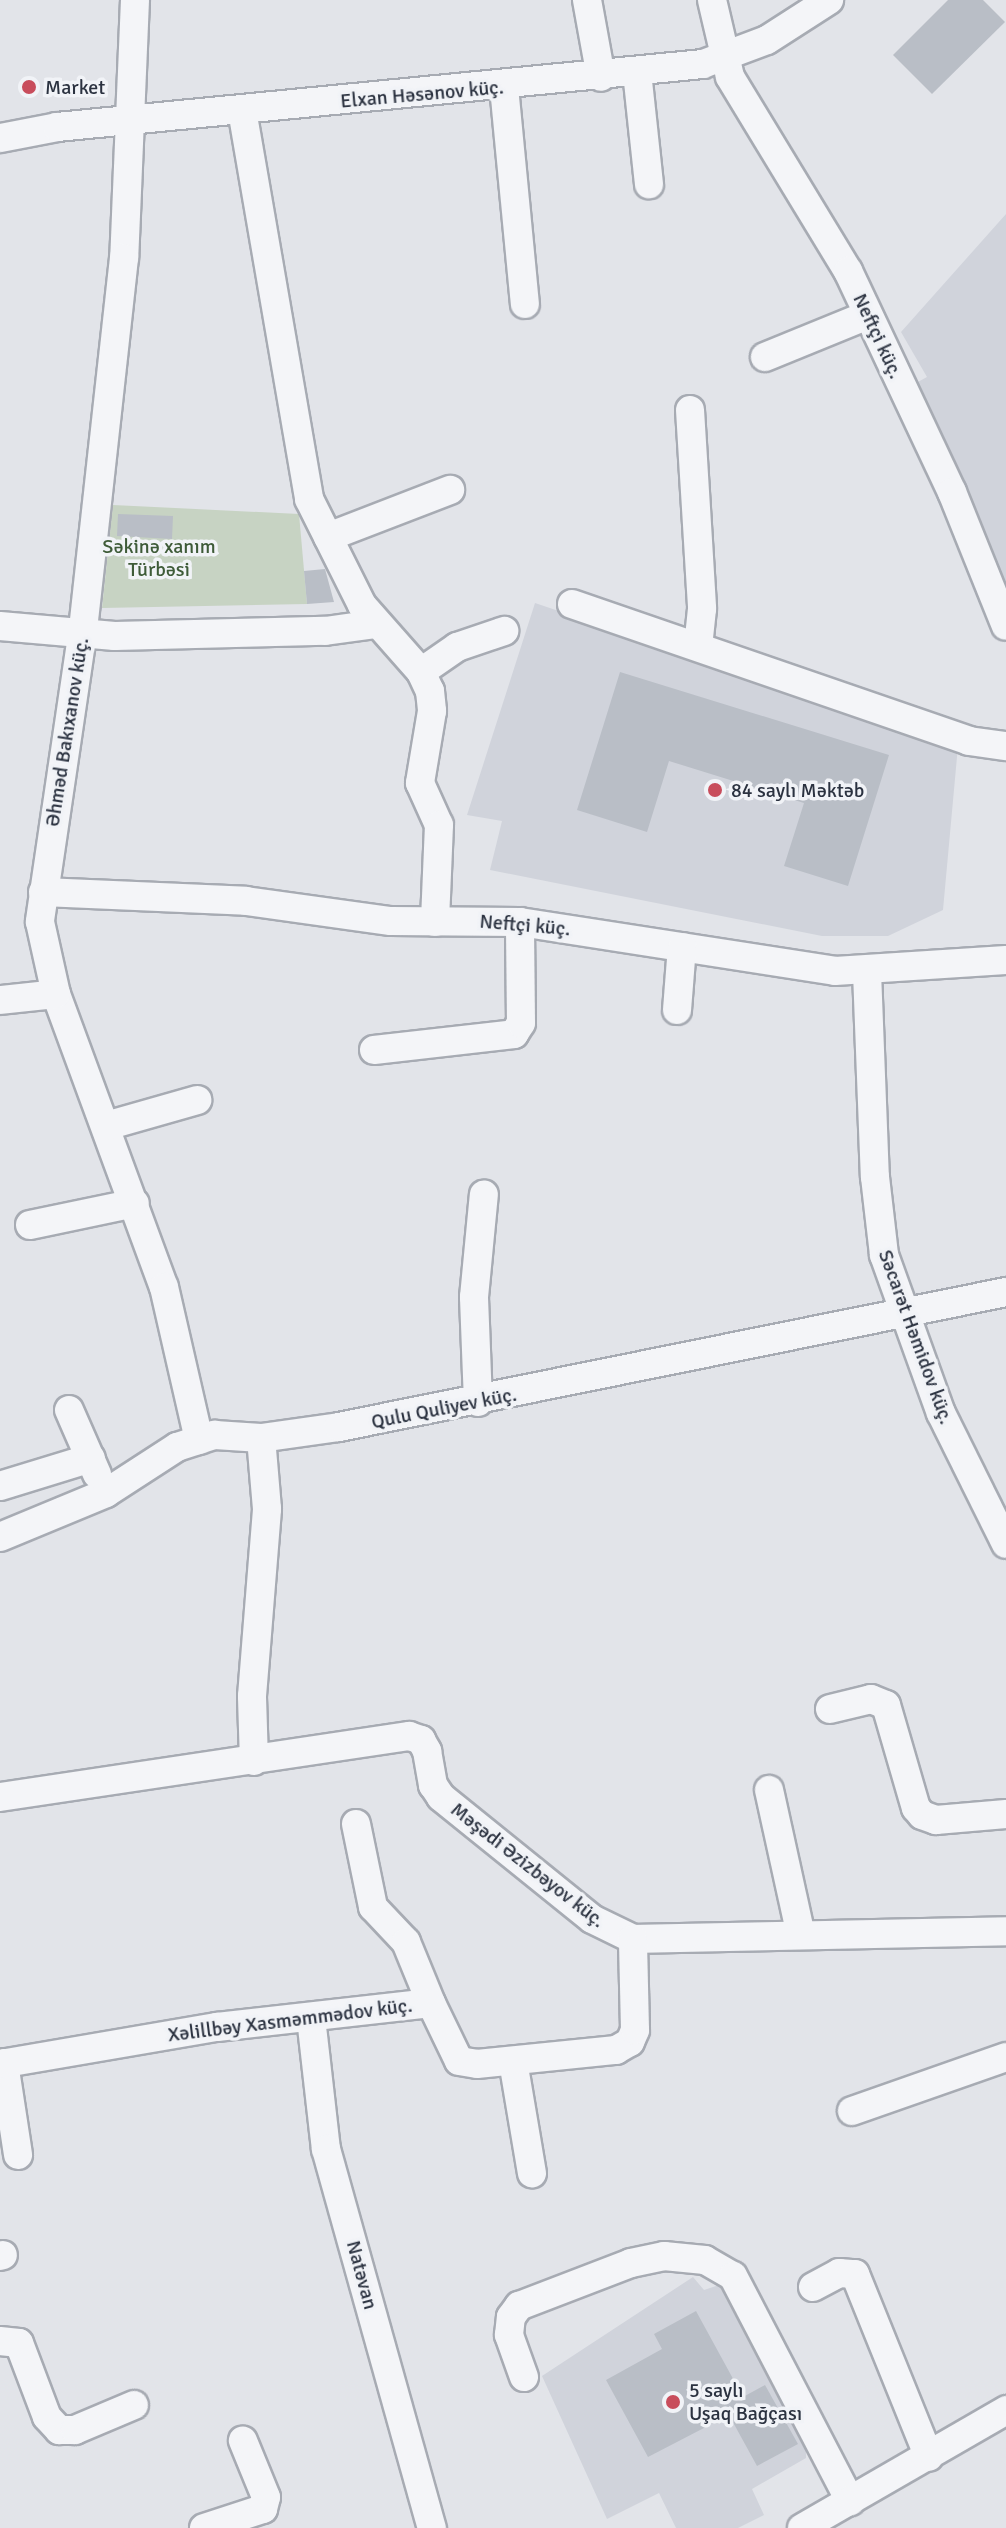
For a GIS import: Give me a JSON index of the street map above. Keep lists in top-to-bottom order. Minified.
{"streets":{"street":["Elxan Həsənov küç.","Neftçi küç.","Əhməd Bakıxanov küç.","Səcarət Həmidov küç.","Qulu Quliyev küç.","Məşədi Əzizbəyov küç.","Xəlillbəy Xasməmmədov küç.","Natəvan"]},"crossings":[["Elxan Həsənov küç.","Neftçi küç."],["Elxan Həsənov küç.","Əhməd Bakıxanov küç."],["Neftçi küç.","Əhməd Bakıxanov küç."],["Neftçi küç.","Səcarət Həmidov küç."],["Əhməd Bakıxanov küç.","Qulu Quliyev küç."],["Səcarət Həmidov küç.","Qulu Quliyev küç."],["Məşədi Əzizbəyov küç.","Xəlillbəy Xasməmmədov küç."],["Xəlillbəy Xasməmmədov küç.","Natəvan"]],"parks":["Səkinə xanım Türbəsi"],"places":["Market","84 saylı Məktəb","5 saylı Uşaq Bağçası"]}
